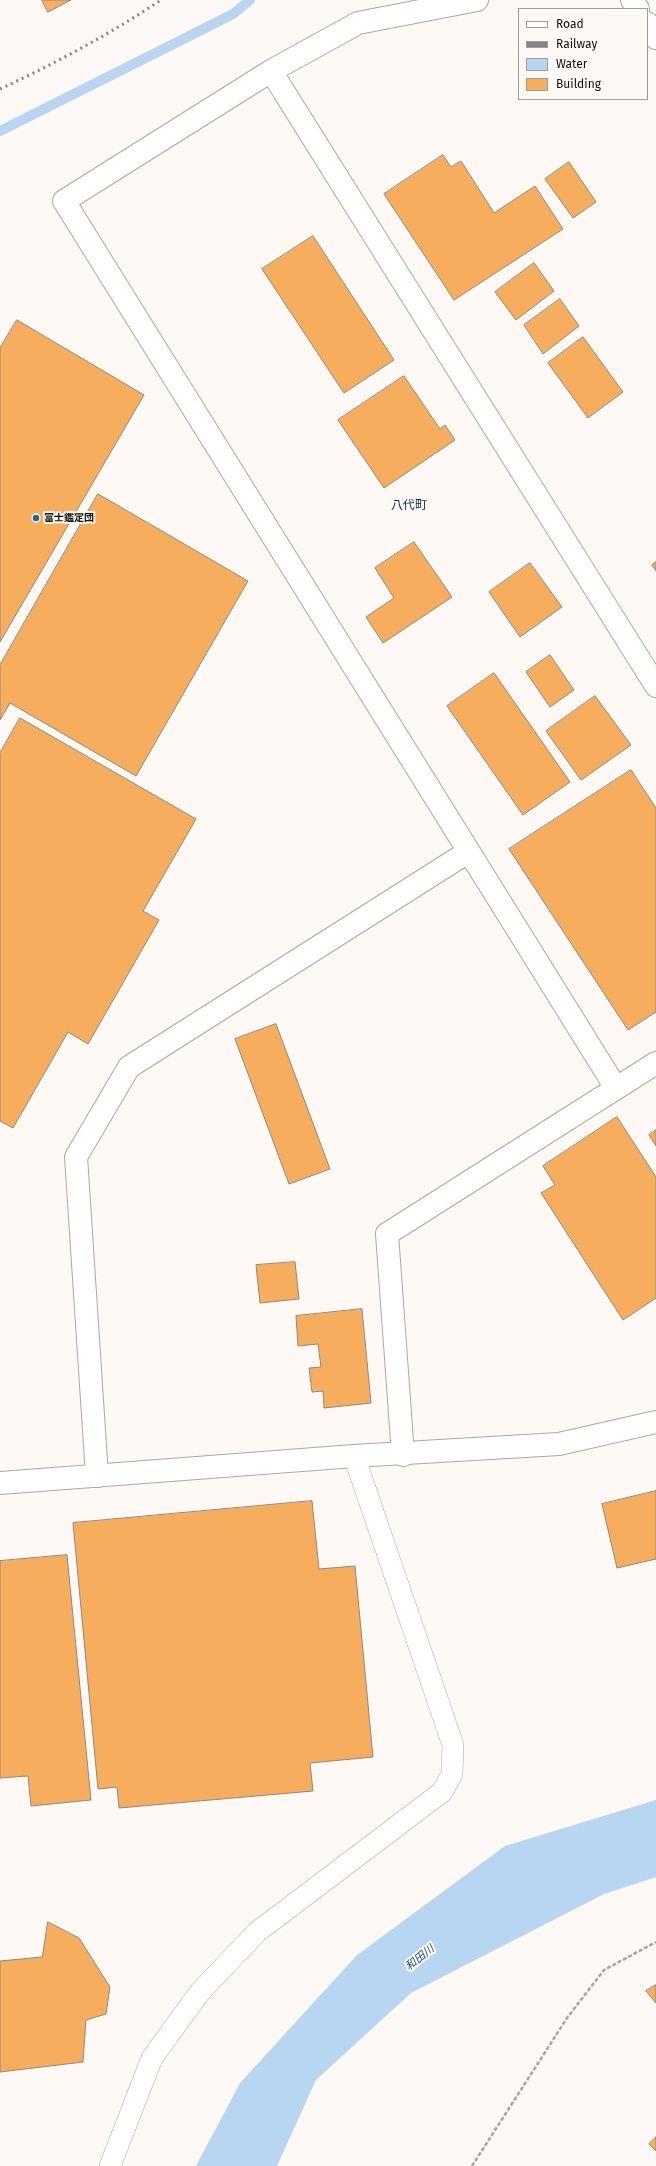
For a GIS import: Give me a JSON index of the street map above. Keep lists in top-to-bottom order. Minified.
{"districts":["八代町"],"water":["和田川"],"places":["富士鑑定団"],"legend":["Road","Railway","Water","Building"]}
